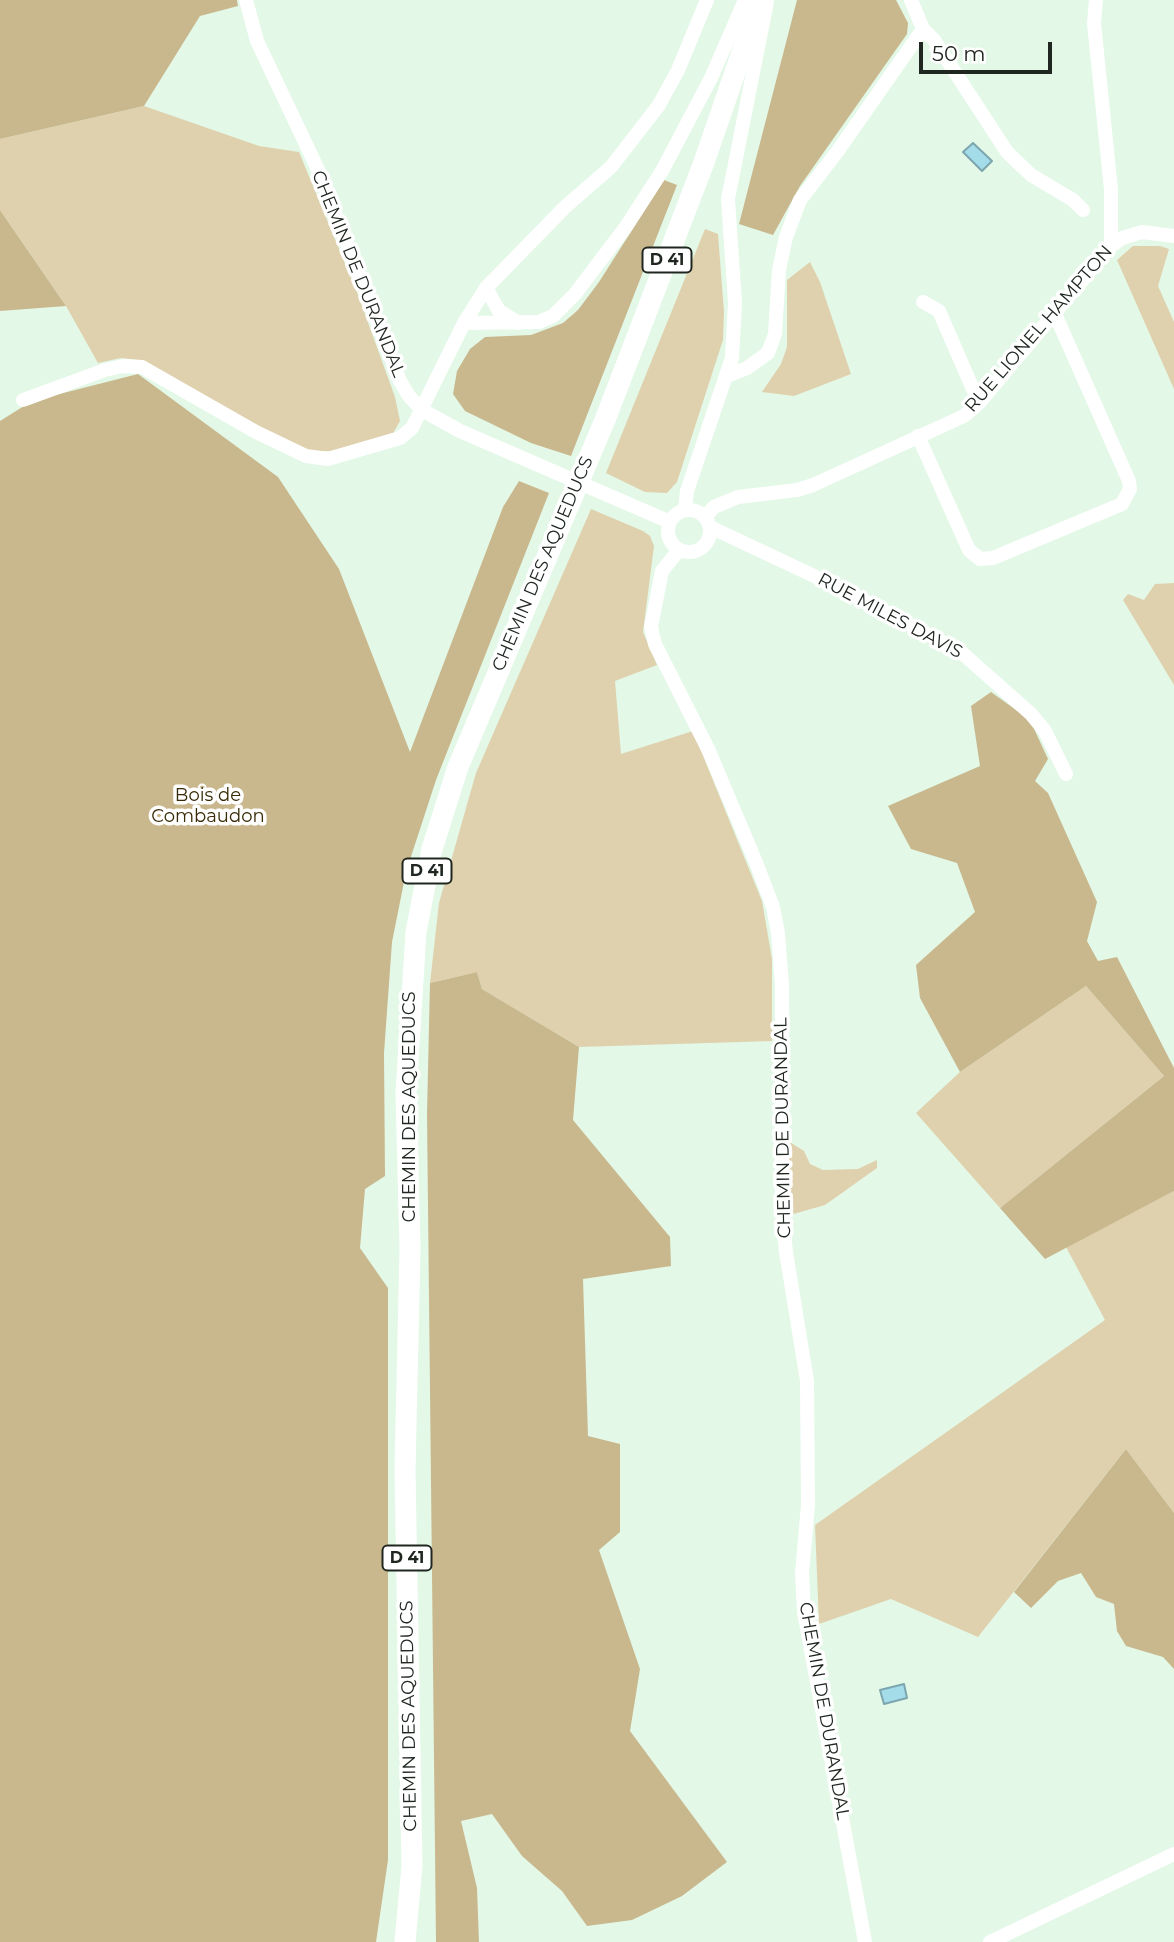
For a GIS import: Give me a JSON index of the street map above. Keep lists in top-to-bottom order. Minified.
{"streets":{"main road":["D 41","CHEMIN DES AQUEDUCS"],"street":["CHEMIN DE DURANDAL","RUE LIONEL HAMPTON","RUE MILES DAVIS"]},"crossings":[["CHEMIN DE DURANDAL","RUE LIONEL HAMPTON"],["CHEMIN DE DURANDAL","RUE MILES DAVIS"],["RUE LIONEL HAMPTON","RUE MILES DAVIS"]],"parks":["Bois de Combaudon"],"scale_bar":"50 m"}
